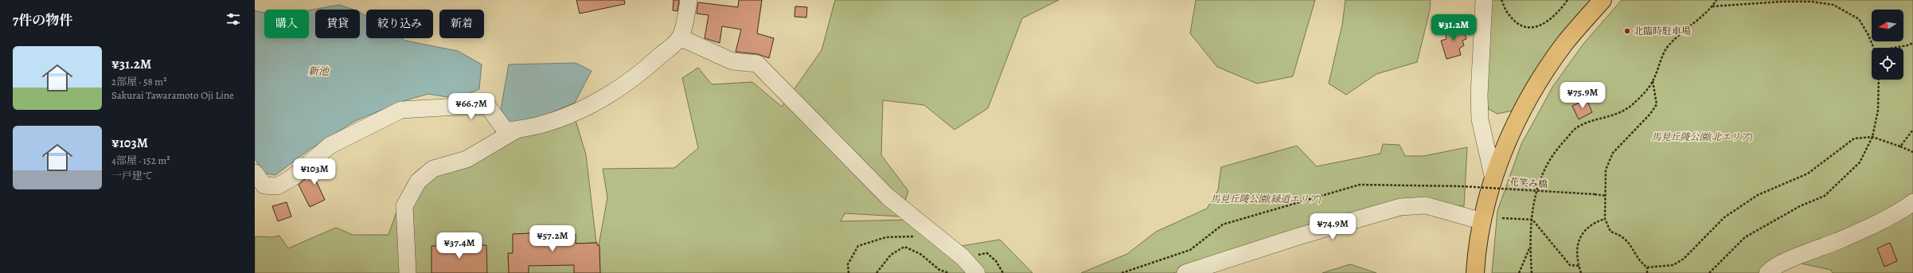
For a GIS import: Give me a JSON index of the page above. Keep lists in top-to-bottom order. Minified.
{"streets":{"path":["花笑み橋"]},"water":["新池"],"parks":["馬見丘陵公園(北エリア)","馬見丘陵公園(緑道エリア)"],"places":["北臨時駐車場"],"north":"left","page":{"heading":"7件の物件","chip":["購入","賃貸","絞り込み","新着"],"price":["¥31.2M","¥75.9M","¥66.7M","¥103M","¥74.9M","¥57.2M","¥37.4M"],"list":[{"name":"¥31.2M","note":"2部屋 · 58 m² · Sakurai Tawaramoto Oji Line"},{"name":"¥103M","note":"4部屋 · 152 m² · 一戸建て"}]}}
